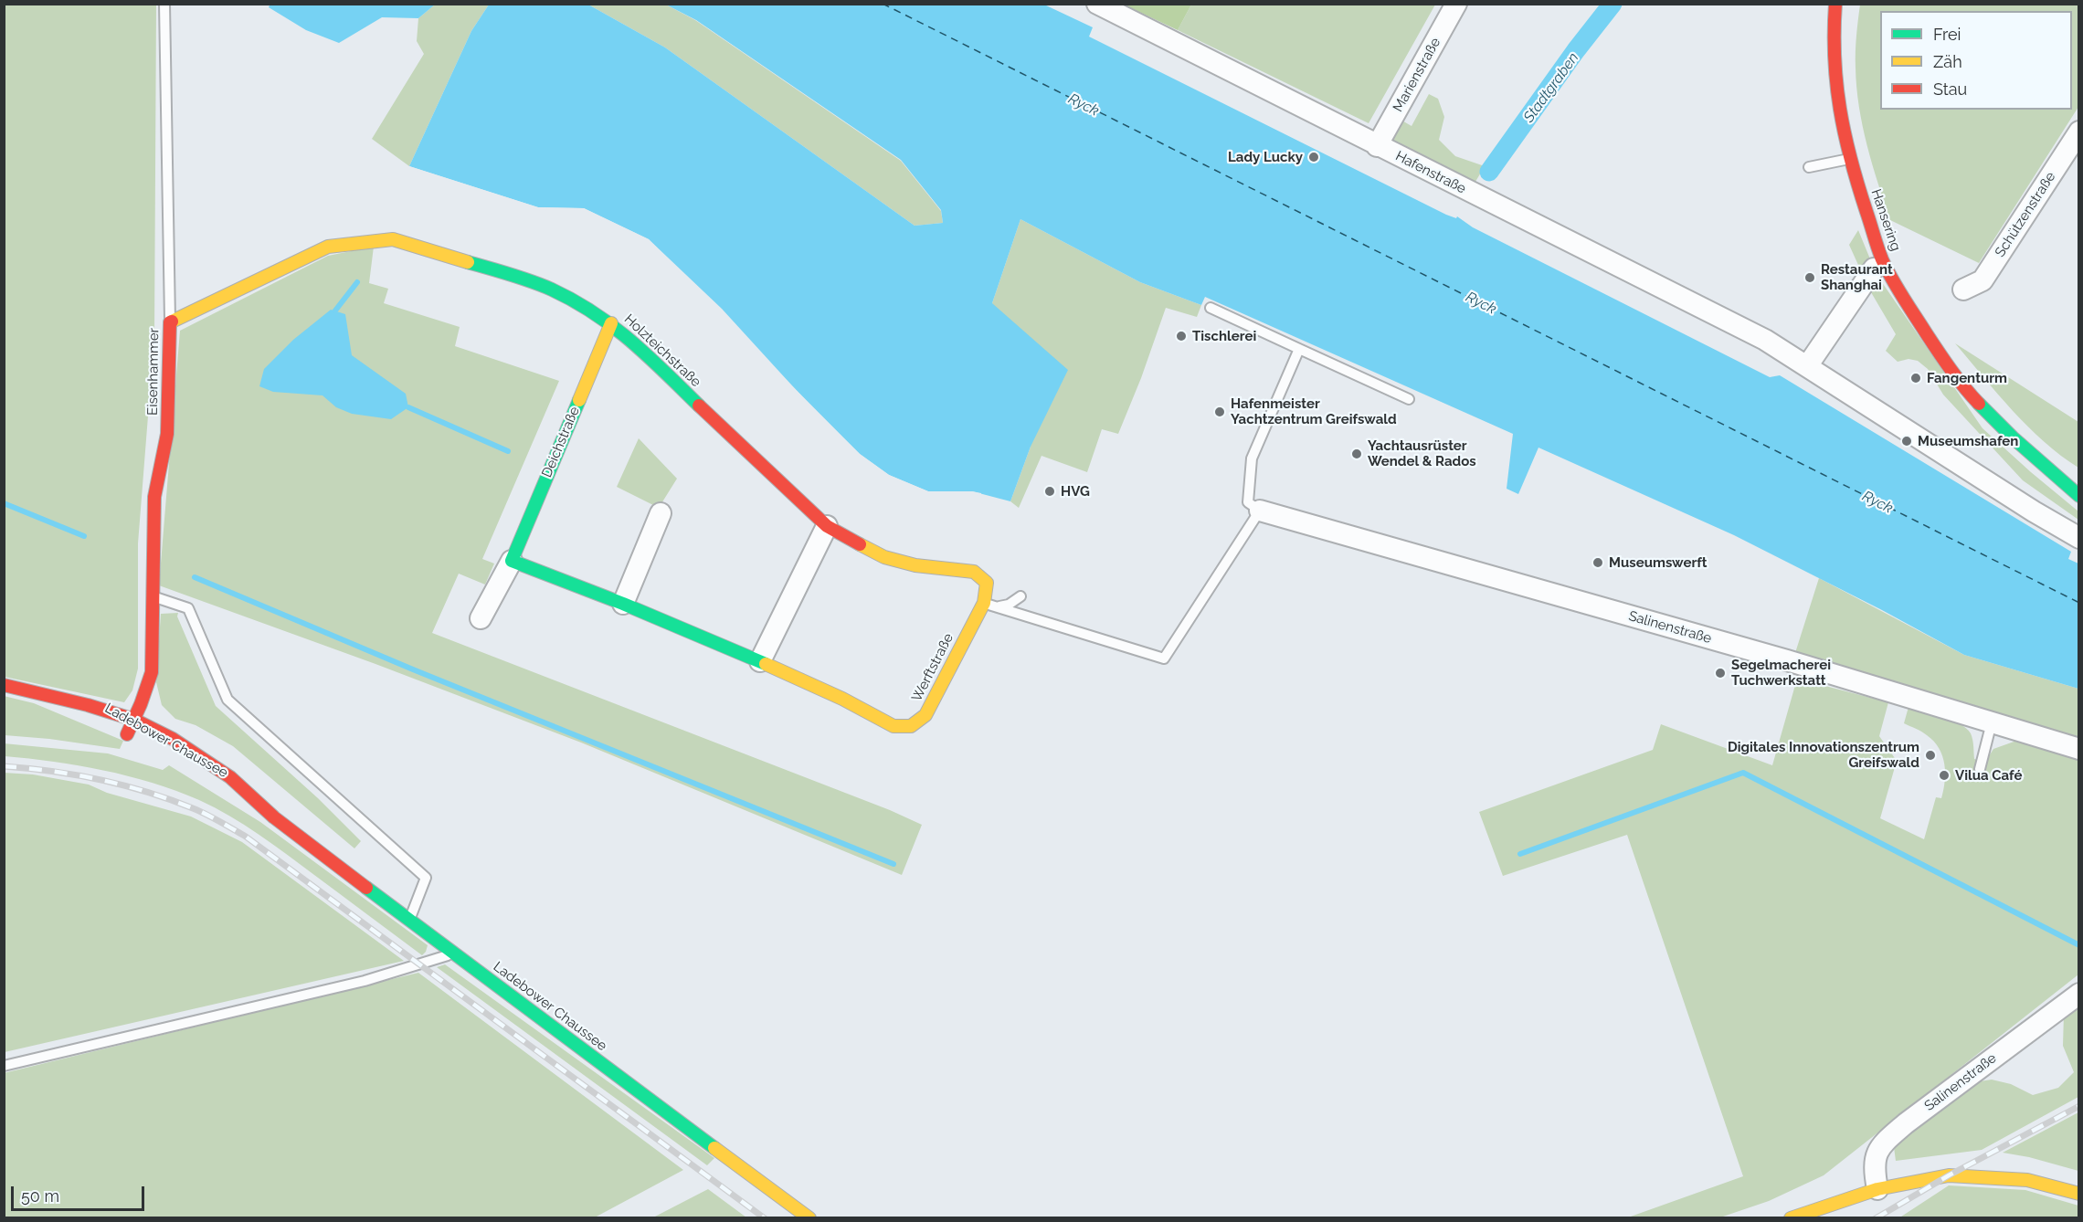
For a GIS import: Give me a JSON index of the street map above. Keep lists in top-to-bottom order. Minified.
{"streets":{"street":["Marienstraße","Hafenstraße","Schützenstraße","Hansering","Holzteichstraße","Eisenhammer","Deichstraße","Salinenstraße","Werftstraße","Ladebower Chaussee"]},"crossings":[["Marienstraße","Hafenstraße"],["Holzteichstraße","Eisenhammer"],["Holzteichstraße","Deichstraße"],["Holzteichstraße","Werftstraße"],["Eisenhammer","Ladebower Chaussee"]],"water":["Stadtgraben","Ryck"],"places":["Lady Lucky","Restaurant Shanghai","Tischlerei","Fangenturm","Hafenmeister Yachtzentrum Greifswald","Museumshafen","Yachtausrüster Wendel & Rados","HVG","Museumswerft","Segelmacherei Tuchwerkstatt","Digitales Innovationszentrum Greifswald","Vilua Café"],"legend":["Frei","Zäh","Stau"],"scale_bar":"50 m"}
